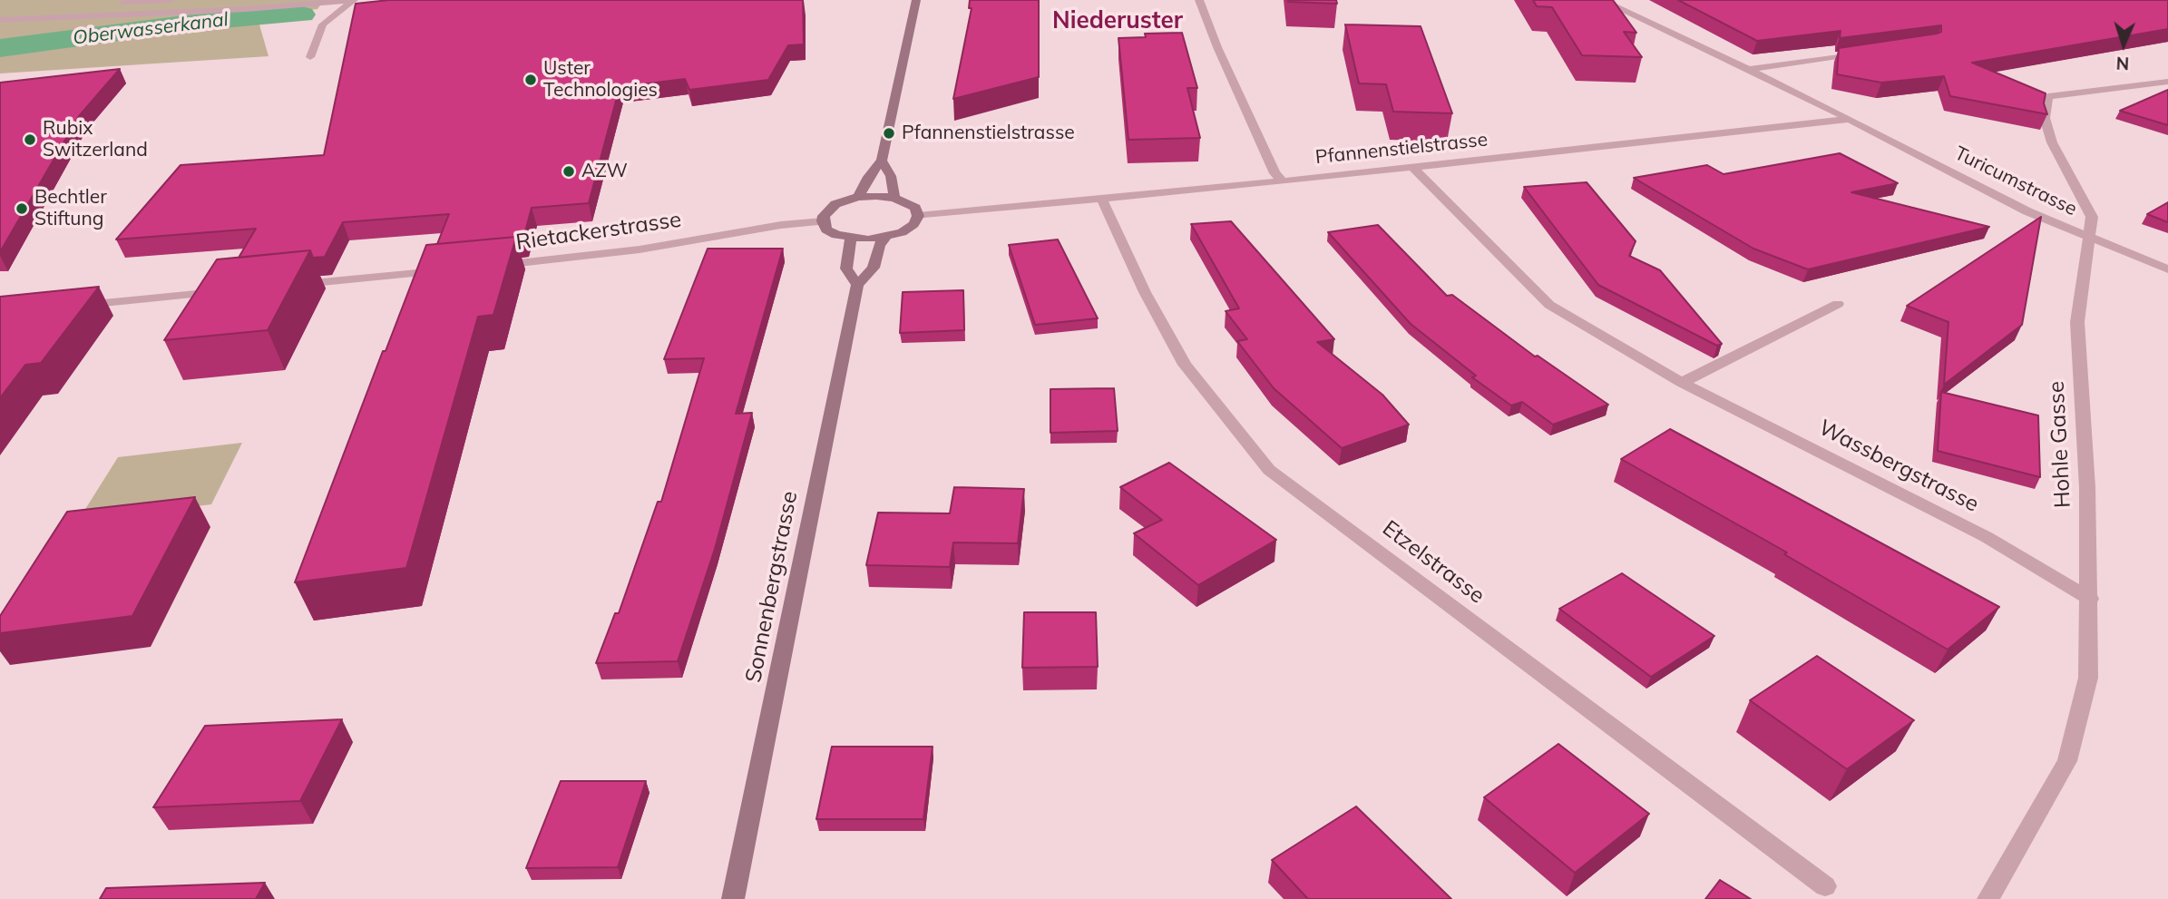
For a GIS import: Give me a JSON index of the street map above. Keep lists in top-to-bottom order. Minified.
{"streets":{"street":["Pfannenstielstrasse","Turicumstrasse","Rietackerstrasse","Hohle Gasse","Wassbergstrasse","Etzelstrasse","Sonnenbergstrasse"]},"crossings":[["Pfannenstielstrasse","Turicumstrasse"],["Pfannenstielstrasse","Wassbergstrasse"],["Pfannenstielstrasse","Etzelstrasse"],["Turicumstrasse","Hohle Gasse"],["Hohle Gasse","Wassbergstrasse"]],"districts":["Niederuster"],"water":["Oberwasserkanal"],"places":["Uster Technologies","Pfannenstielstrasse","Rubix Switzerland","AZW","Bechtler Stiftung"],"north":"bottom"}
